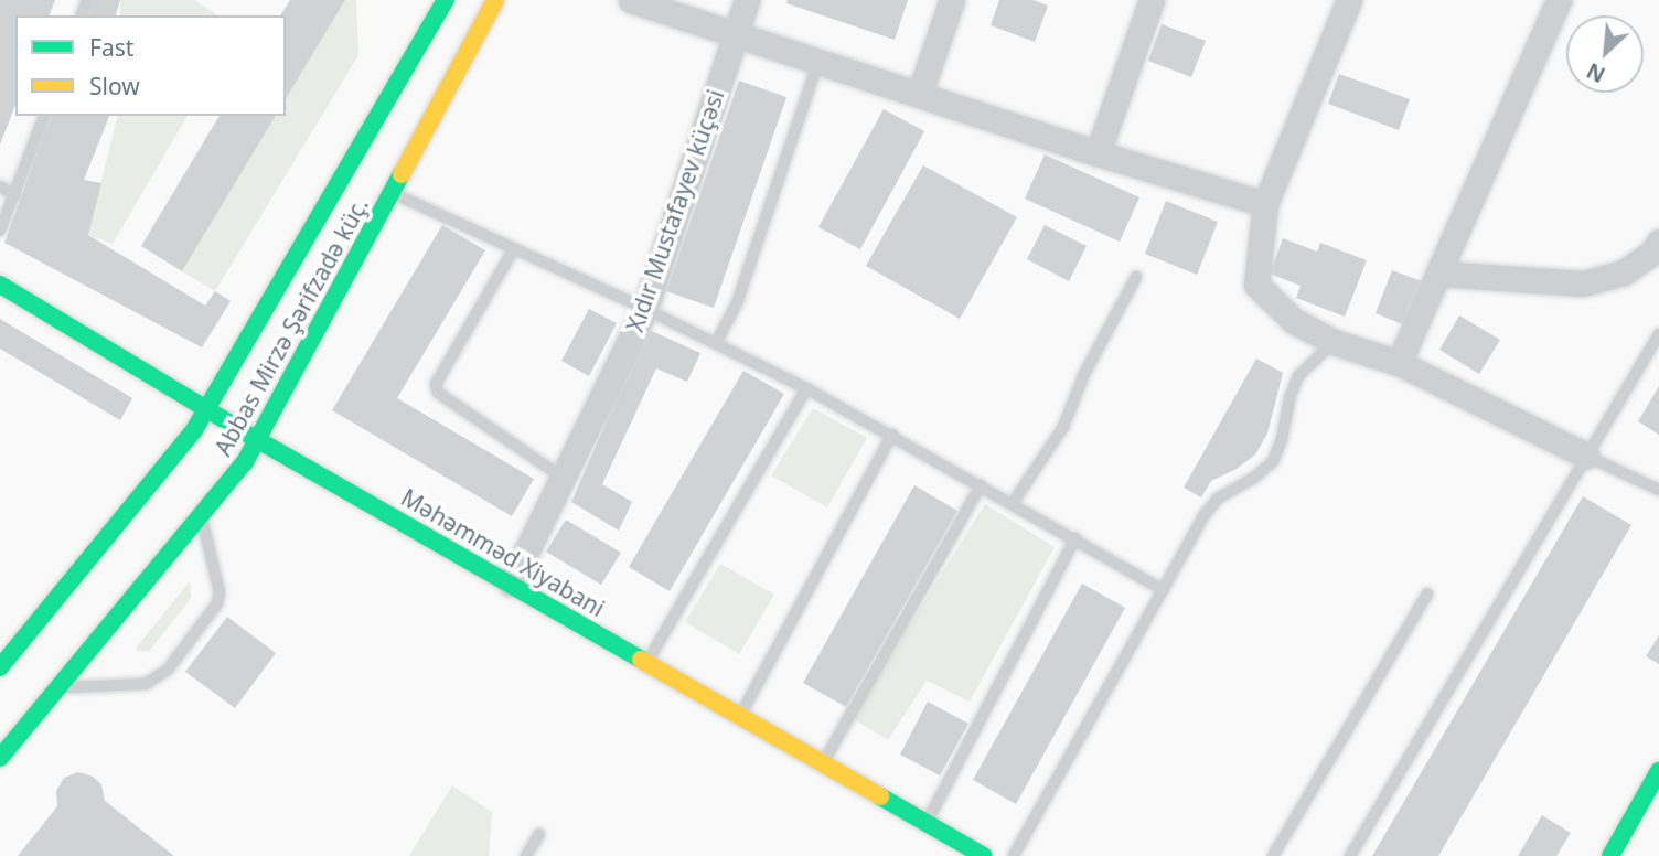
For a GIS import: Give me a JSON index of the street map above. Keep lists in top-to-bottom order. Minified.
{"streets":{"main road":["Abbas Mirzə Şərifzadə küç.","Məhəmməd Xiyabani"],"street":["Xıdır Mustafayev küçəsi"]},"crossings":[["Xıdır Mustafayev küçəsi","Məhəmməd Xiyabani"],["Abbas Mirzə Şərifzadə küç.","Məhəmməd Xiyabani"]],"legend":["Fast","Slow"],"north":"bottom left"}
